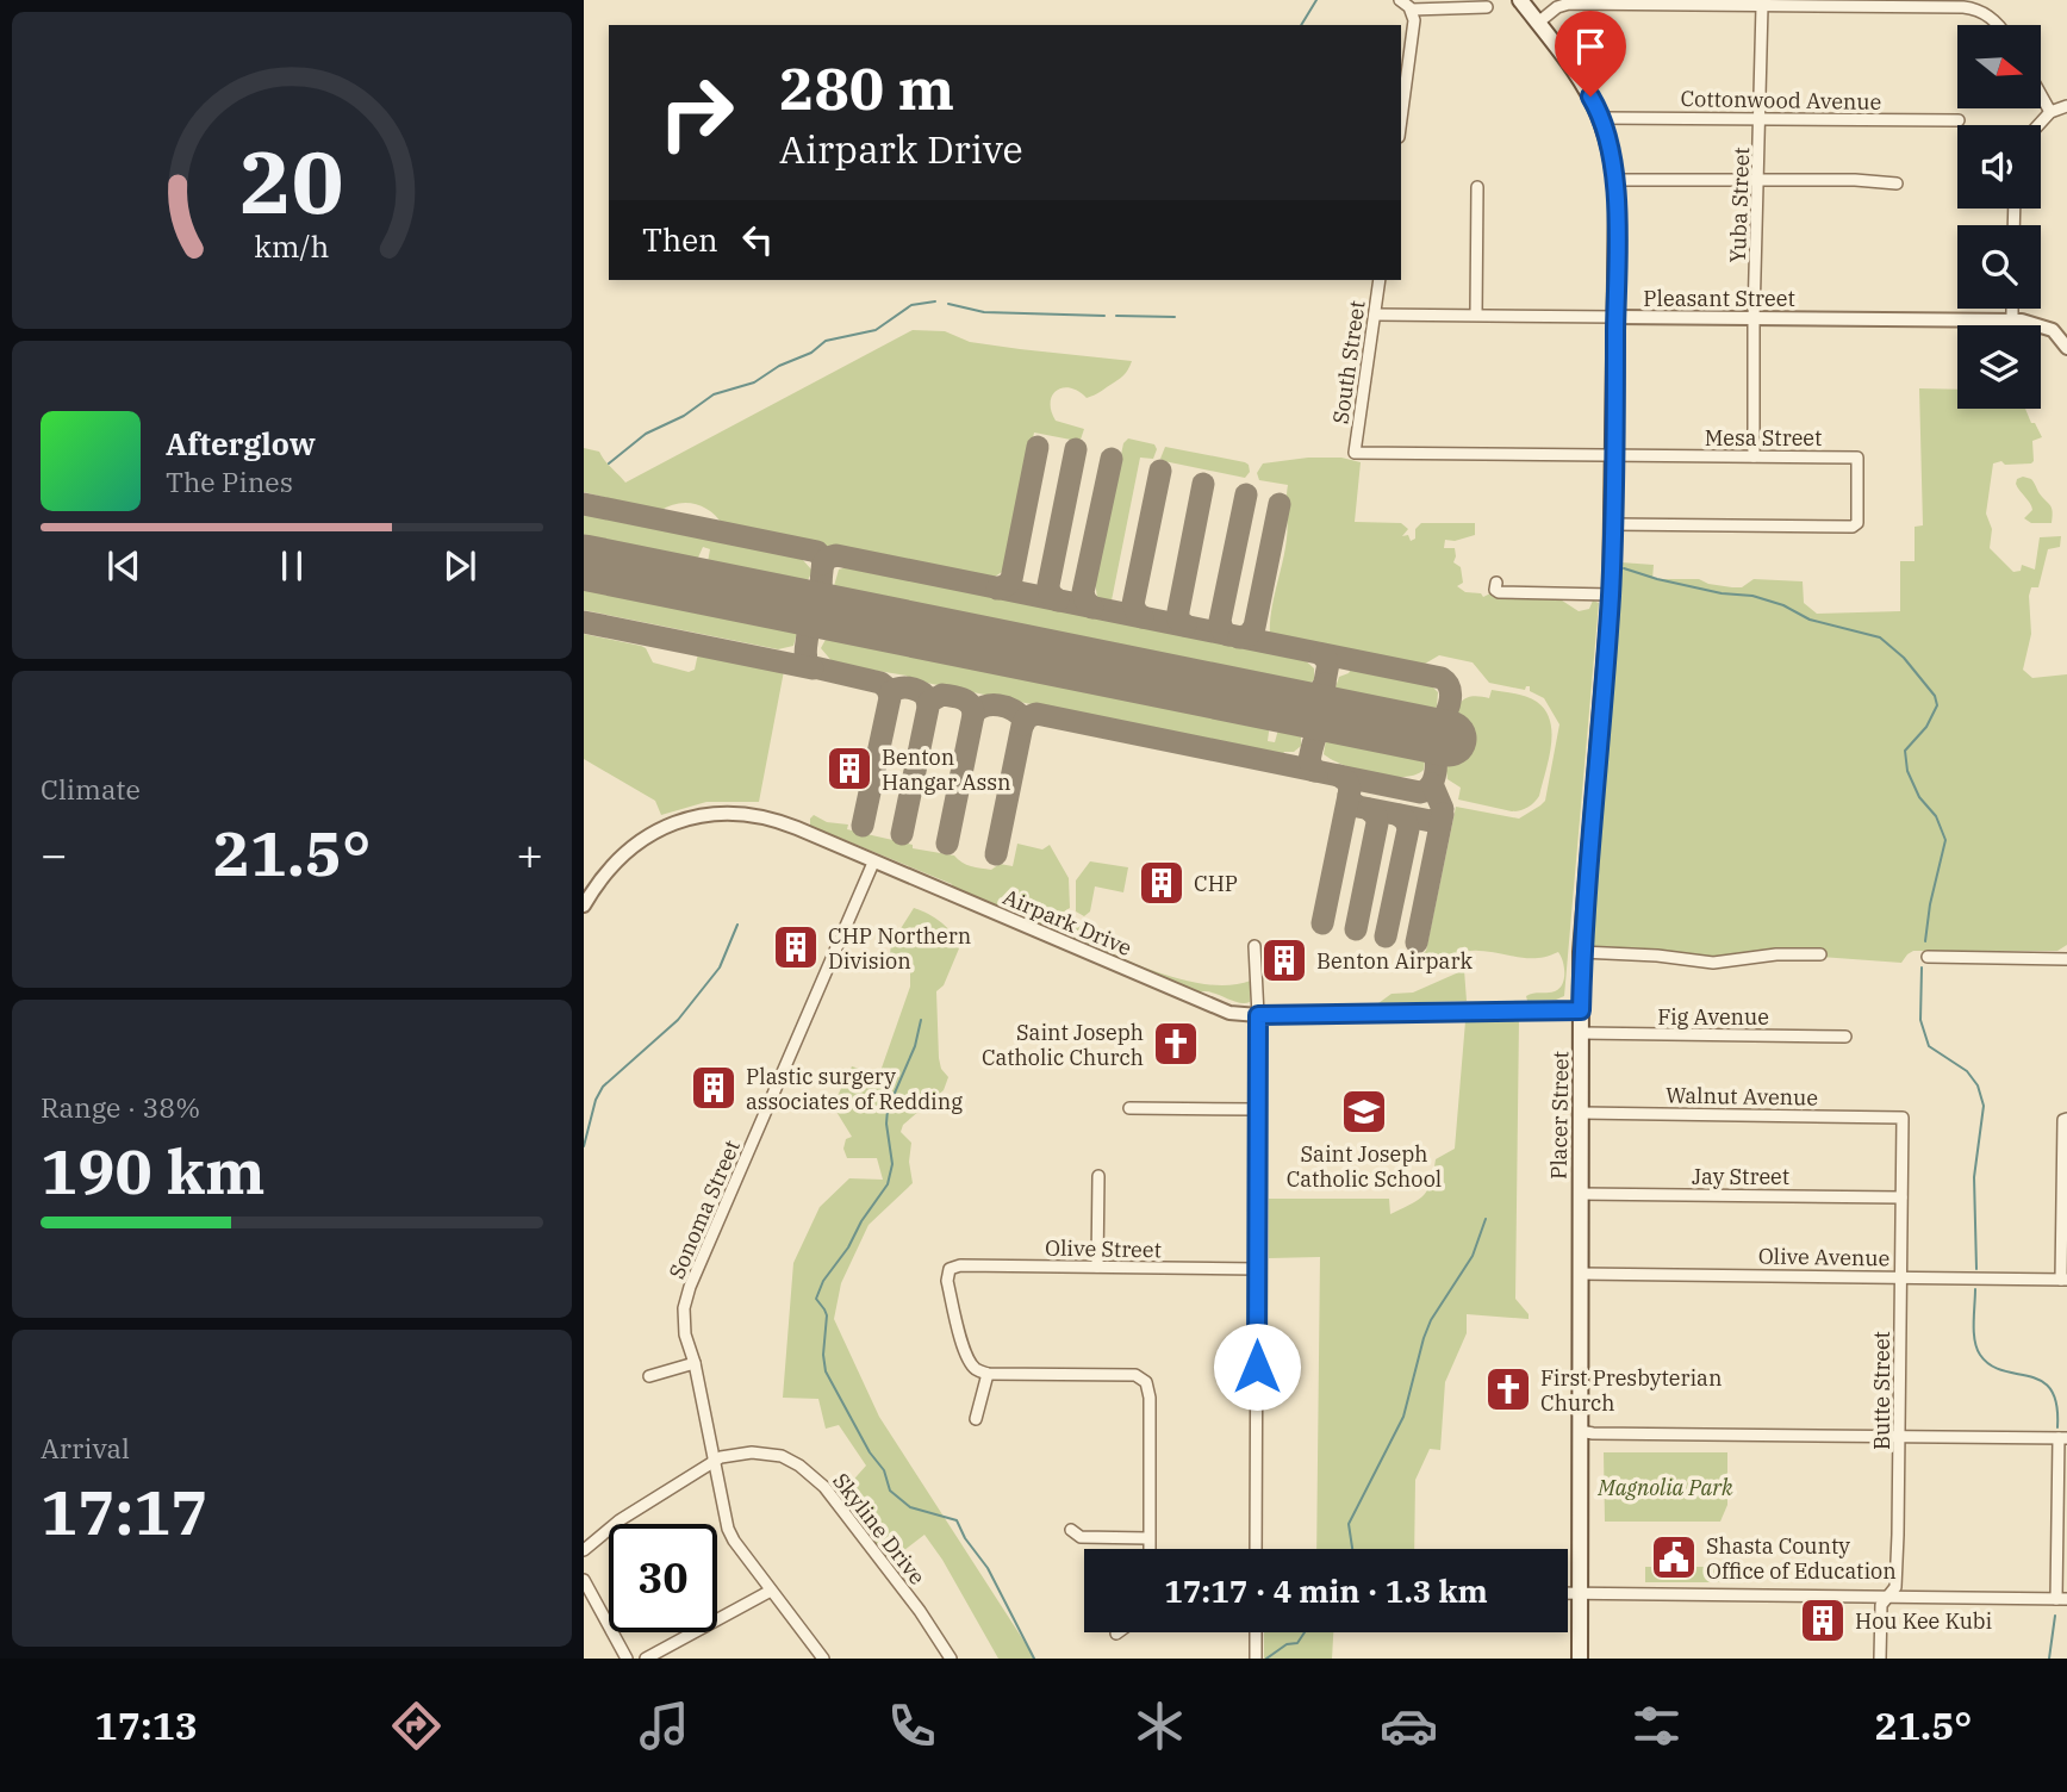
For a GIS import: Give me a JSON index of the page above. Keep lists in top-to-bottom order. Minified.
{"streets":{"main road":["Placer Street"],"street":["Cottonwood Avenue","Yuba Street","Pleasant Street","South Street","Mesa Street","Airpark Drive","Fig Avenue","Walnut Avenue","Jay Street","Sonoma Street","Olive Street","Olive Avenue","Butte Street","Skyline Drive"]},"crossings":[["Cottonwood Avenue","Yuba Street"],["Cottonwood Avenue","Placer Street"],["Yuba Street","Pleasant Street"],["Yuba Street","Mesa Street"],["Pleasant Street","South Street"],["Pleasant Street","Placer Street"],["South Street","Mesa Street"],["Mesa Street","Placer Street"],["Airpark Drive","Placer Street"],["Airpark Drive","Sonoma Street"],["Fig Avenue","Placer Street"],["Walnut Avenue","Placer Street"],["Walnut Avenue","Butte Street"],["Placer Street","Jay Street"],["Placer Street","Olive Avenue"],["Jay Street","Butte Street"],["Sonoma Street","Skyline Drive"],["Olive Avenue","Butte Street"]],"parks":["Magnolia Park"],"places":{"building":["Benton Hangar Assn","CHP","CHP Northern Division","Benton Airpark","Plastic surgery associates of Redding","Hou Kee Kubi"],"church":["Saint Joseph Catholic Church","First Presbyterian Church"],"school or university":["Saint Joseph Catholic School"],"public building":["Shasta County Office of Education"]},"north":"right","page":{"turn":["280 m","Airpark Drive"],"then":"Then","song":["Afterglow","The Pines"],"tile":["Climate",["Range · 38%","190 km"],["Arrival","17:17"]],"heat":["−","21.5°","+"],"limit":"30","trip":"17:17 · 4 min · 1.3 km","tabs":["17:13","21.5°"],"gauge":["20","km/h"]}}
